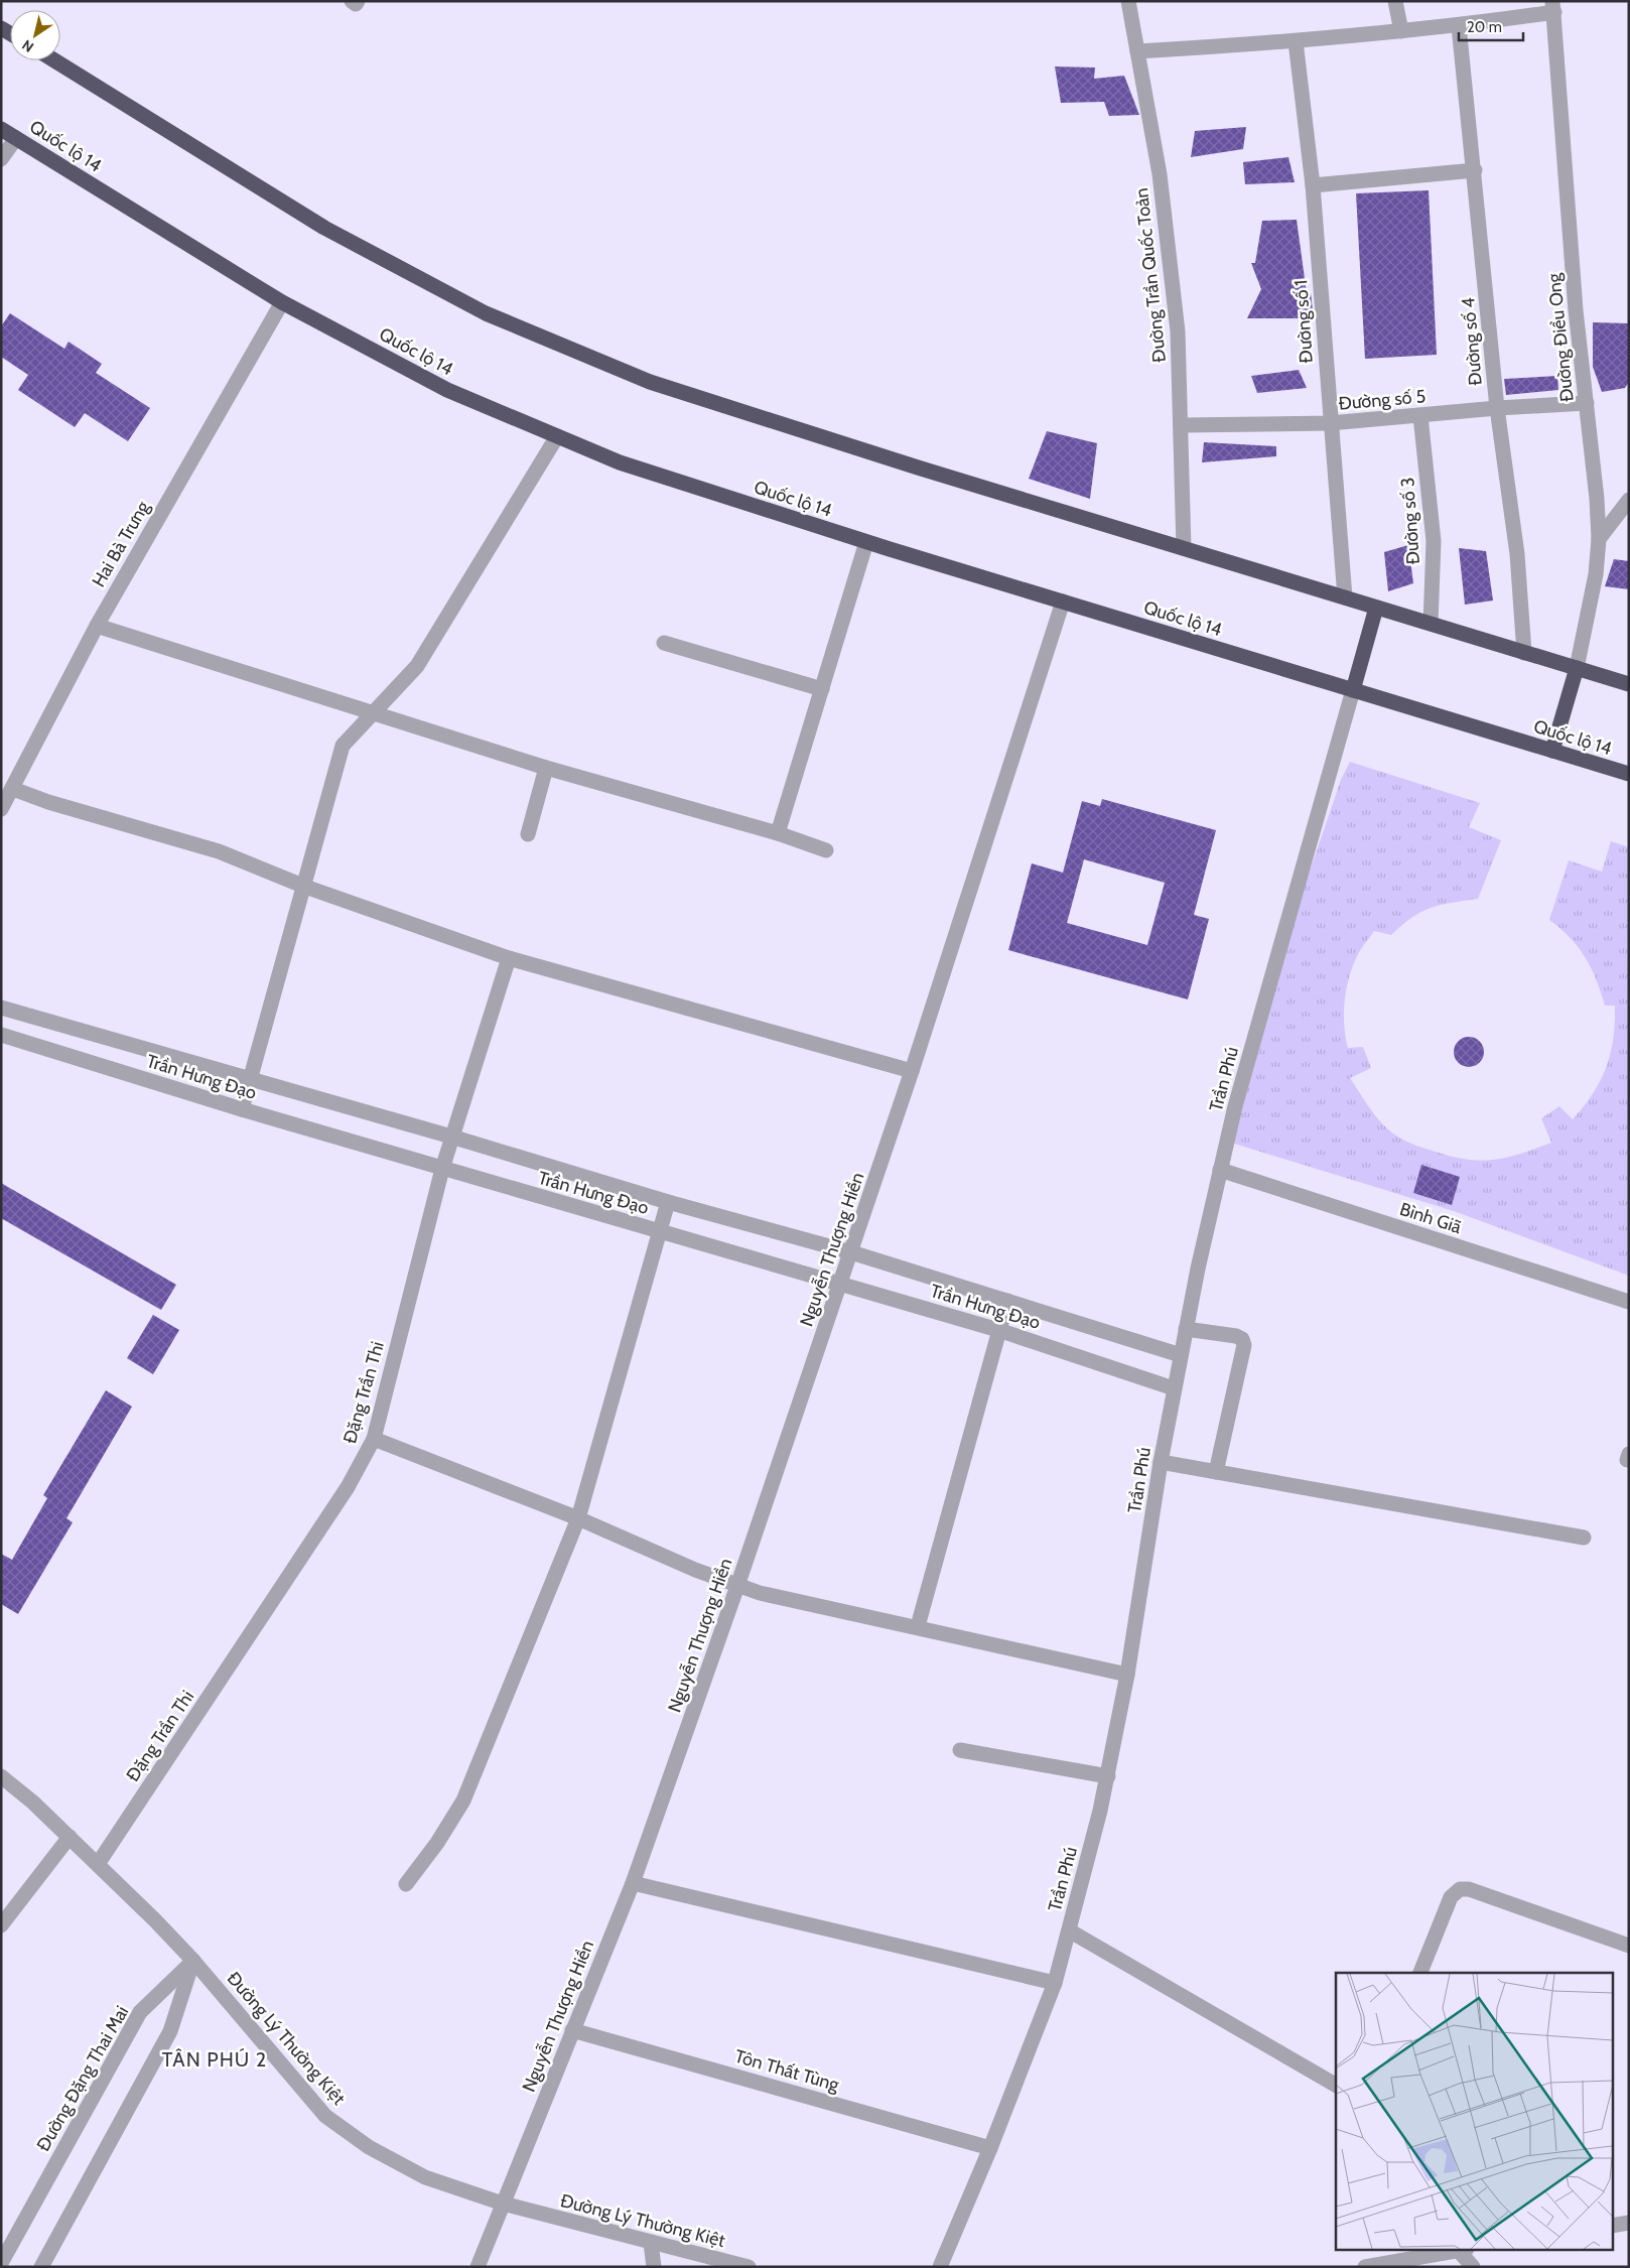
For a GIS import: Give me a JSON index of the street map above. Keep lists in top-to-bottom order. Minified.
{"streets":{"highway":["Quốc lộ 14"],"street":["Đường Trần Quốc Toản","Đường số 1","Đường Điểu Ong","Đường số 4","Đường số 5","Đường số 3","Hai Bà Trưng","Trần Hưng Đạo","Trần Phú","Bình Giã","Nguyễn Thượng Hiền","Đặng Trần Thi","Đường Lý Thường Kiệt","Tôn Thất Tùng","Đường Đặng Thai Mai"]},"crossings":[["Quốc lộ 14","Hai Bà Trưng"],["Quốc lộ 14","Trần Phú"],["Quốc lộ 14","Nguyễn Thượng Hiền"],["Đường Trần Quốc Toản","Đường số 5"],["Đường số 1","Đường số 5"],["Đường Điểu Ong","Đường số 5"],["Đường số 4","Đường số 5"],["Đường số 5","Đường số 3"],["Trần Hưng Đạo","Trần Phú"],["Trần Hưng Đạo","Nguyễn Thượng Hiền"],["Trần Hưng Đạo","Đặng Trần Thi"],["Trần Phú","Bình Giã"],["Trần Phú","Tôn Thất Tùng"],["Nguyễn Thượng Hiền","Đường Lý Thường Kiệt"],["Nguyễn Thượng Hiền","Tôn Thất Tùng"],["Đặng Trần Thi","Đường Lý Thường Kiệt"],["Đường Lý Thường Kiệt","Đường Đặng Thai Mai"]],"districts":["TÂN PHÚ 2"],"scale_bar":"20 m","north":"bottom left"}
